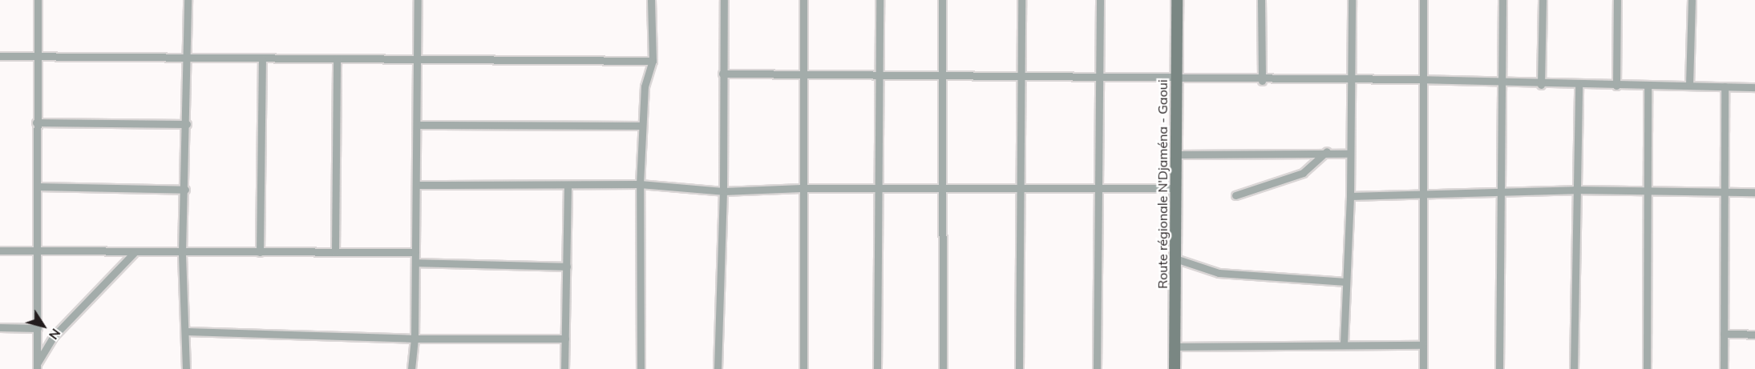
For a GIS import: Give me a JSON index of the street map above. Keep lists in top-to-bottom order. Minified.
{"streets":{"street":["Route régionale N'Djaména - Gaoui"]},"north":"bottom right"}
